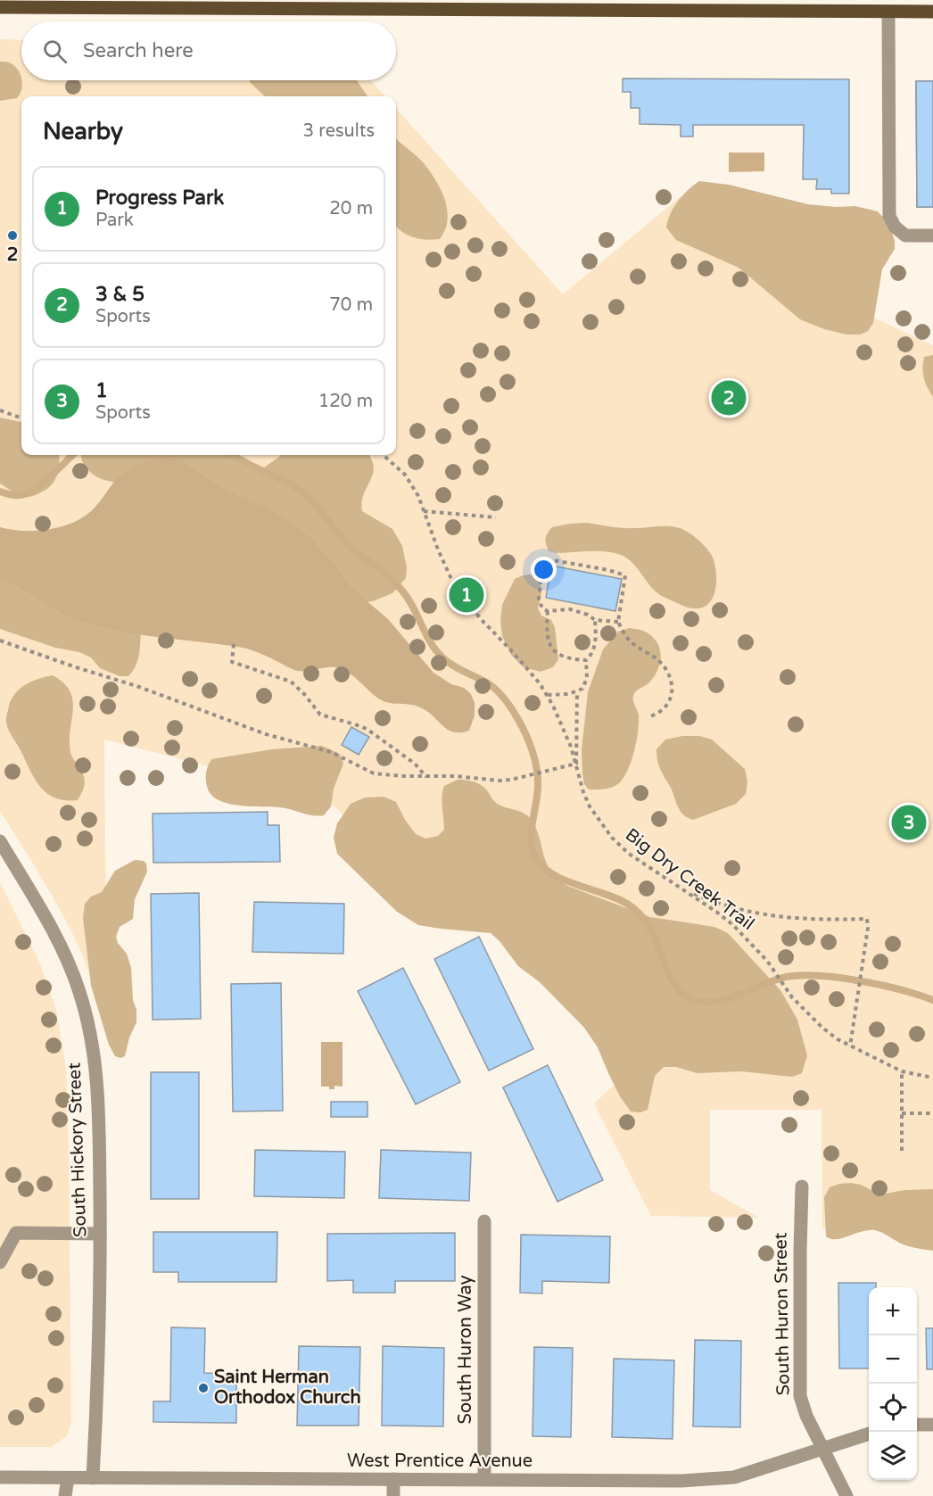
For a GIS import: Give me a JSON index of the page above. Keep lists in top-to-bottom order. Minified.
{"streets":{"street":["South Hickory Street","South Huron Street","South Huron Way","West Prentice Avenue"],"path":["Big Dry Creek Trail"]},"crossings":[["South Hickory Street","West Prentice Avenue"],["South Huron Street","West Prentice Avenue"],["South Huron Way","West Prentice Avenue"]],"places":["2","Saint Herman Orthodox Church"],"page":{"search":"Search here","heading":["Nearby","3 results"],"list":[{"mark":"1","name":"Progress Park","note":"Park","value":"20 m"},{"mark":"2","name":"3 & 5","note":"Sports","value":"70 m"},{"mark":"3","name":"1","note":"Sports","value":"120 m"}],"pins":["2","1","3"],"map_buttons":["+","−"]}}
